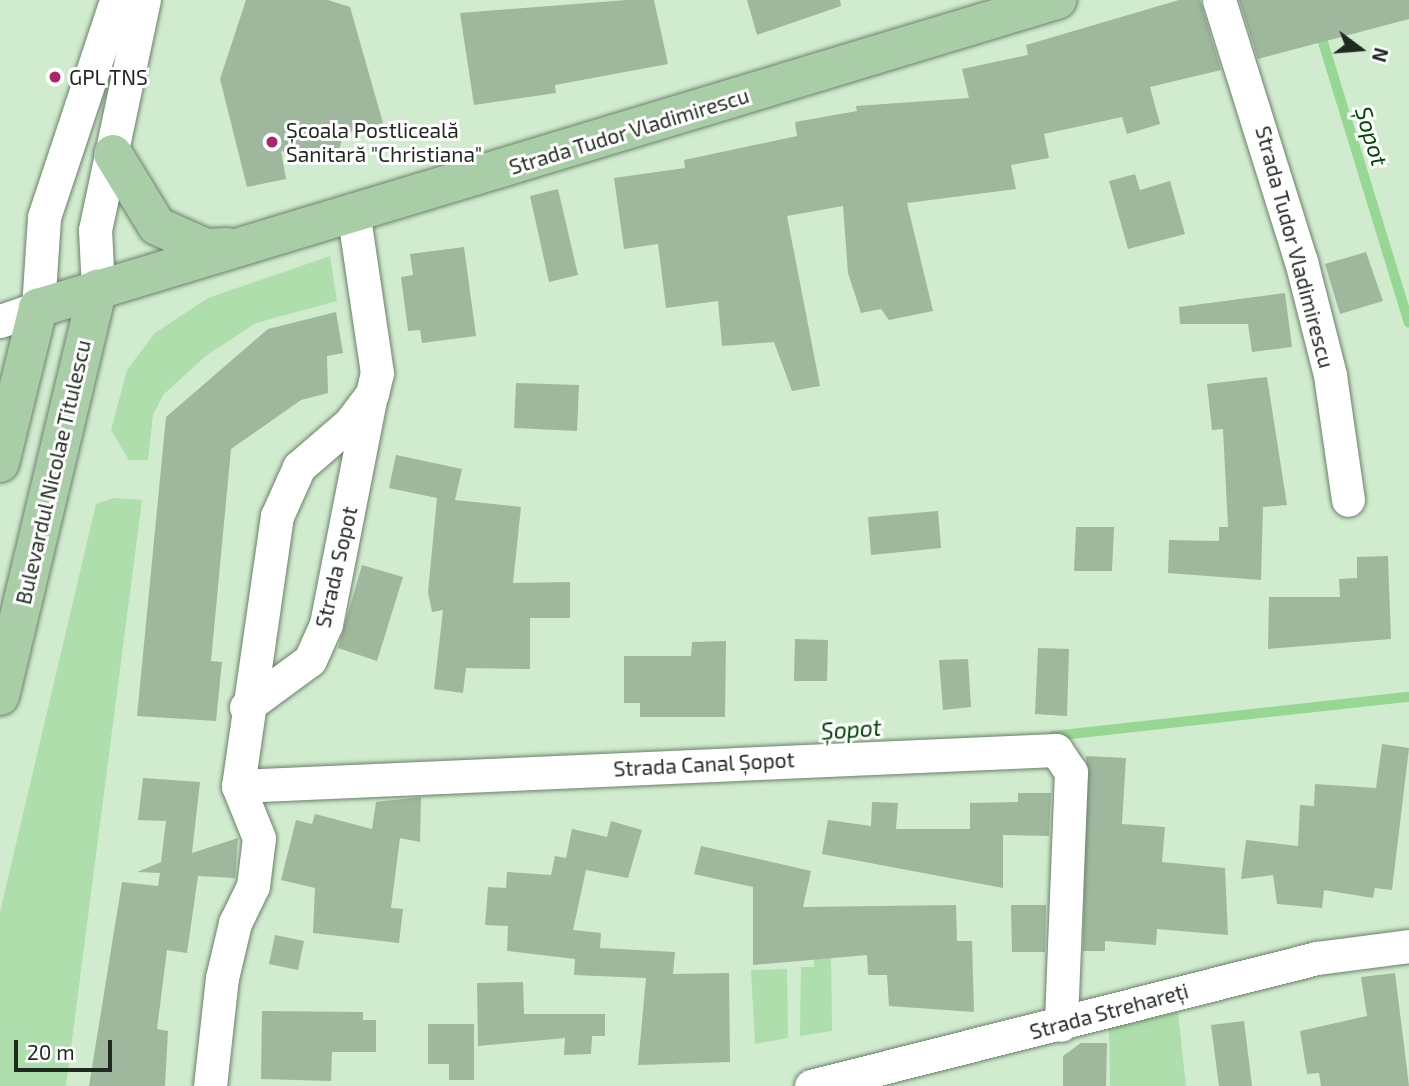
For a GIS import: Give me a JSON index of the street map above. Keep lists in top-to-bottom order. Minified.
{"streets":{"main road":["Strada Tudor Vladimirescu","Bulevardul Nicolae Titulescu"],"street":["Strada Sopot","Strada Canal Șopot","Strada Strehareți"]},"crossings":[["Strada Tudor Vladimirescu","Bulevardul Nicolae Titulescu"],["Strada Tudor Vladimirescu","Strada Sopot"],["Strada Canal Șopot","Strada Strehareți"]],"water":["Șopot"],"places":["GPL TNS","Școala Postliceală Sanitară \"Christiana\""],"scale_bar":"20 m","north":"right"}
